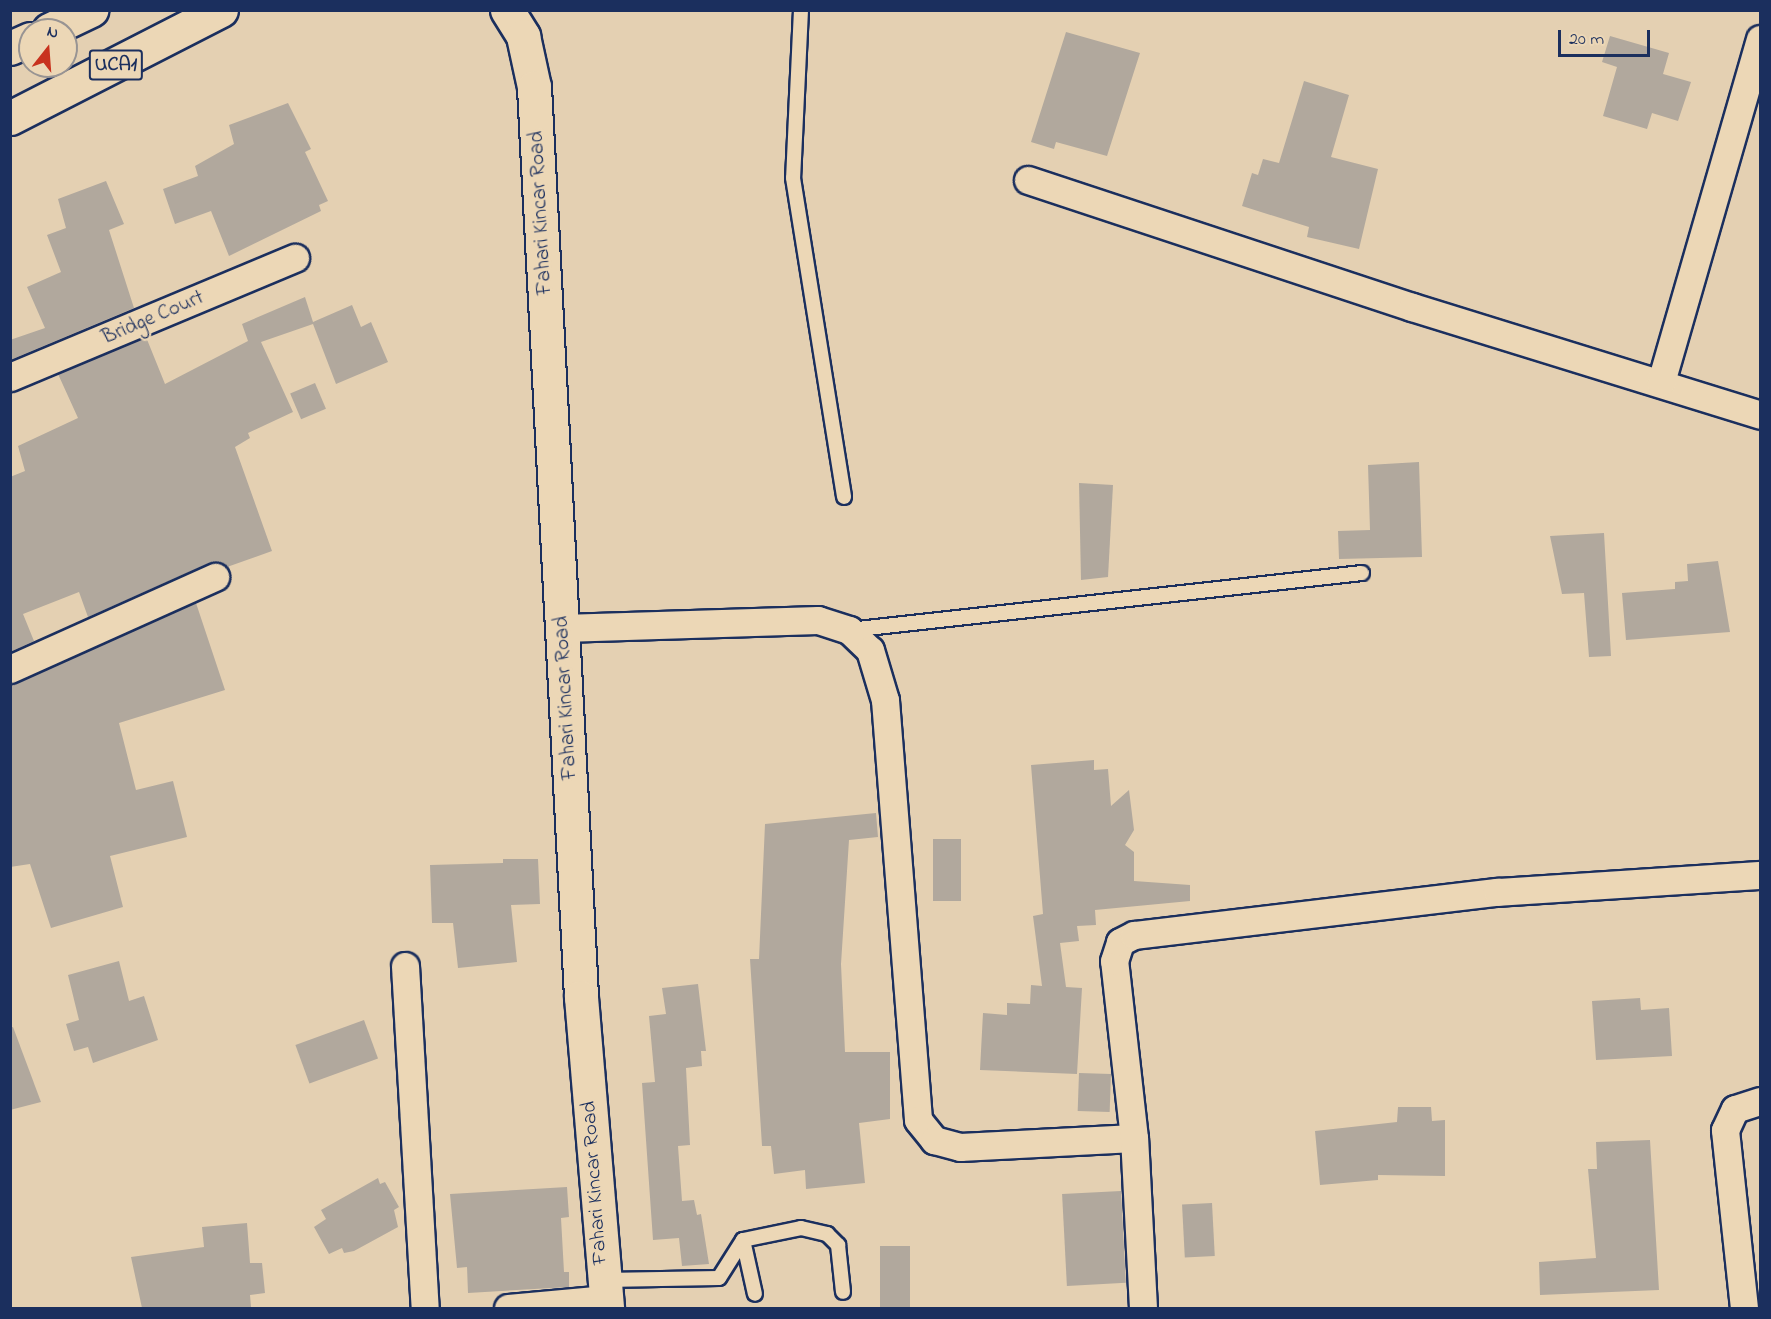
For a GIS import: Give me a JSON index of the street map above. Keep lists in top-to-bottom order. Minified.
{"streets":{"street":["UCA1","Fahari Kincar Road","Bridge Court"]},"scale_bar":"20 m","north":"top"}
